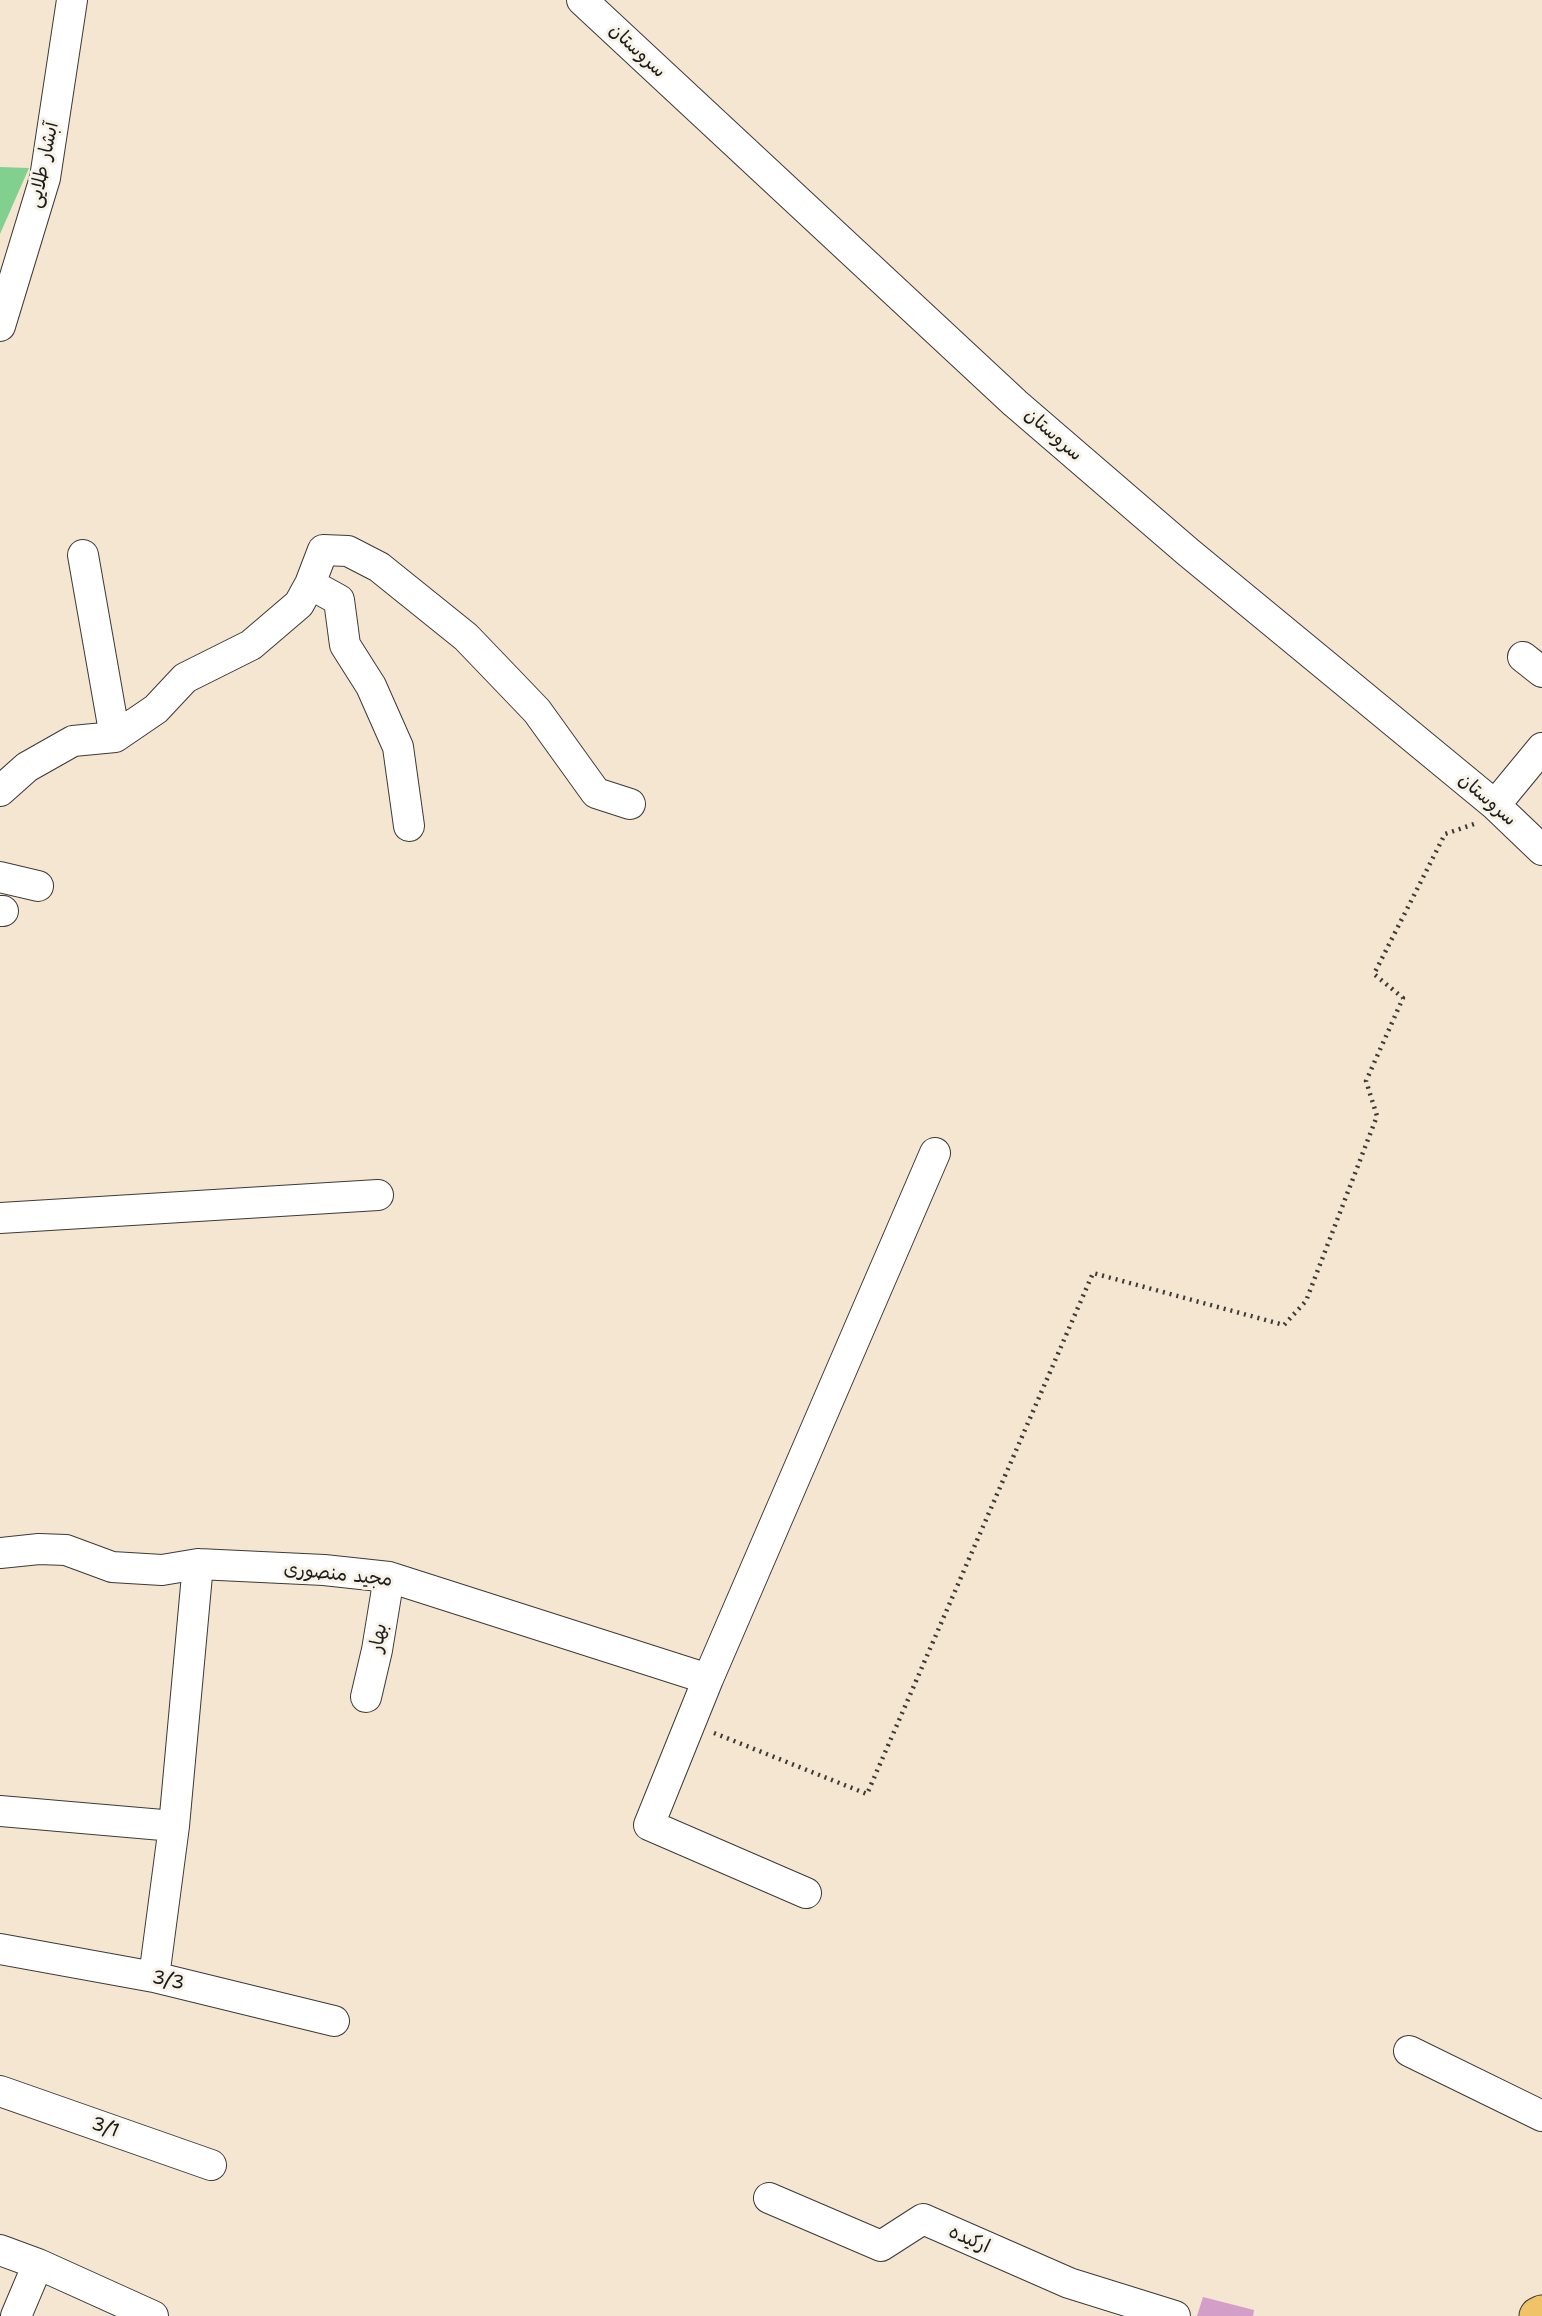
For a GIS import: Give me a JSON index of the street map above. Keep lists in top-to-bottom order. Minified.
{"streets":{"street":["سروستان","آبشار طلایی","مجید منصوری","بهار","3/3","3/1","ارکیده"]},"crossings":[["مجید منصوری","بهار"]]}
